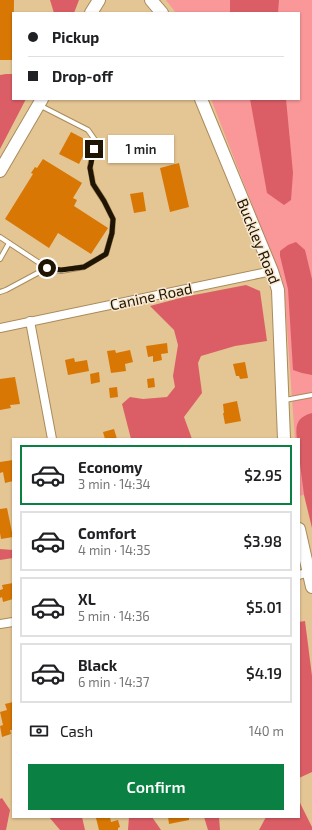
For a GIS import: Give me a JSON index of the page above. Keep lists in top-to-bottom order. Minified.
{"streets":{"street":["Buckley Road","Canine Road"]},"crossings":[["Buckley Road","Canine Road"]],"page":{"banner":["Pickup","Drop-off"],"bubble":"1 min","list":[{"name":"Economy","note":"3 min · 14:34","value":"$2.95"},{"name":"Comfort","note":"4 min · 14:35","value":"$3.98"},{"name":"XL","note":"5 min · 14:36","value":"$5.01"},{"name":"Black","note":"6 min · 14:37","value":"$4.19"}],"pay":["Cash","140 m"],"buttons":"Confirm"}}
